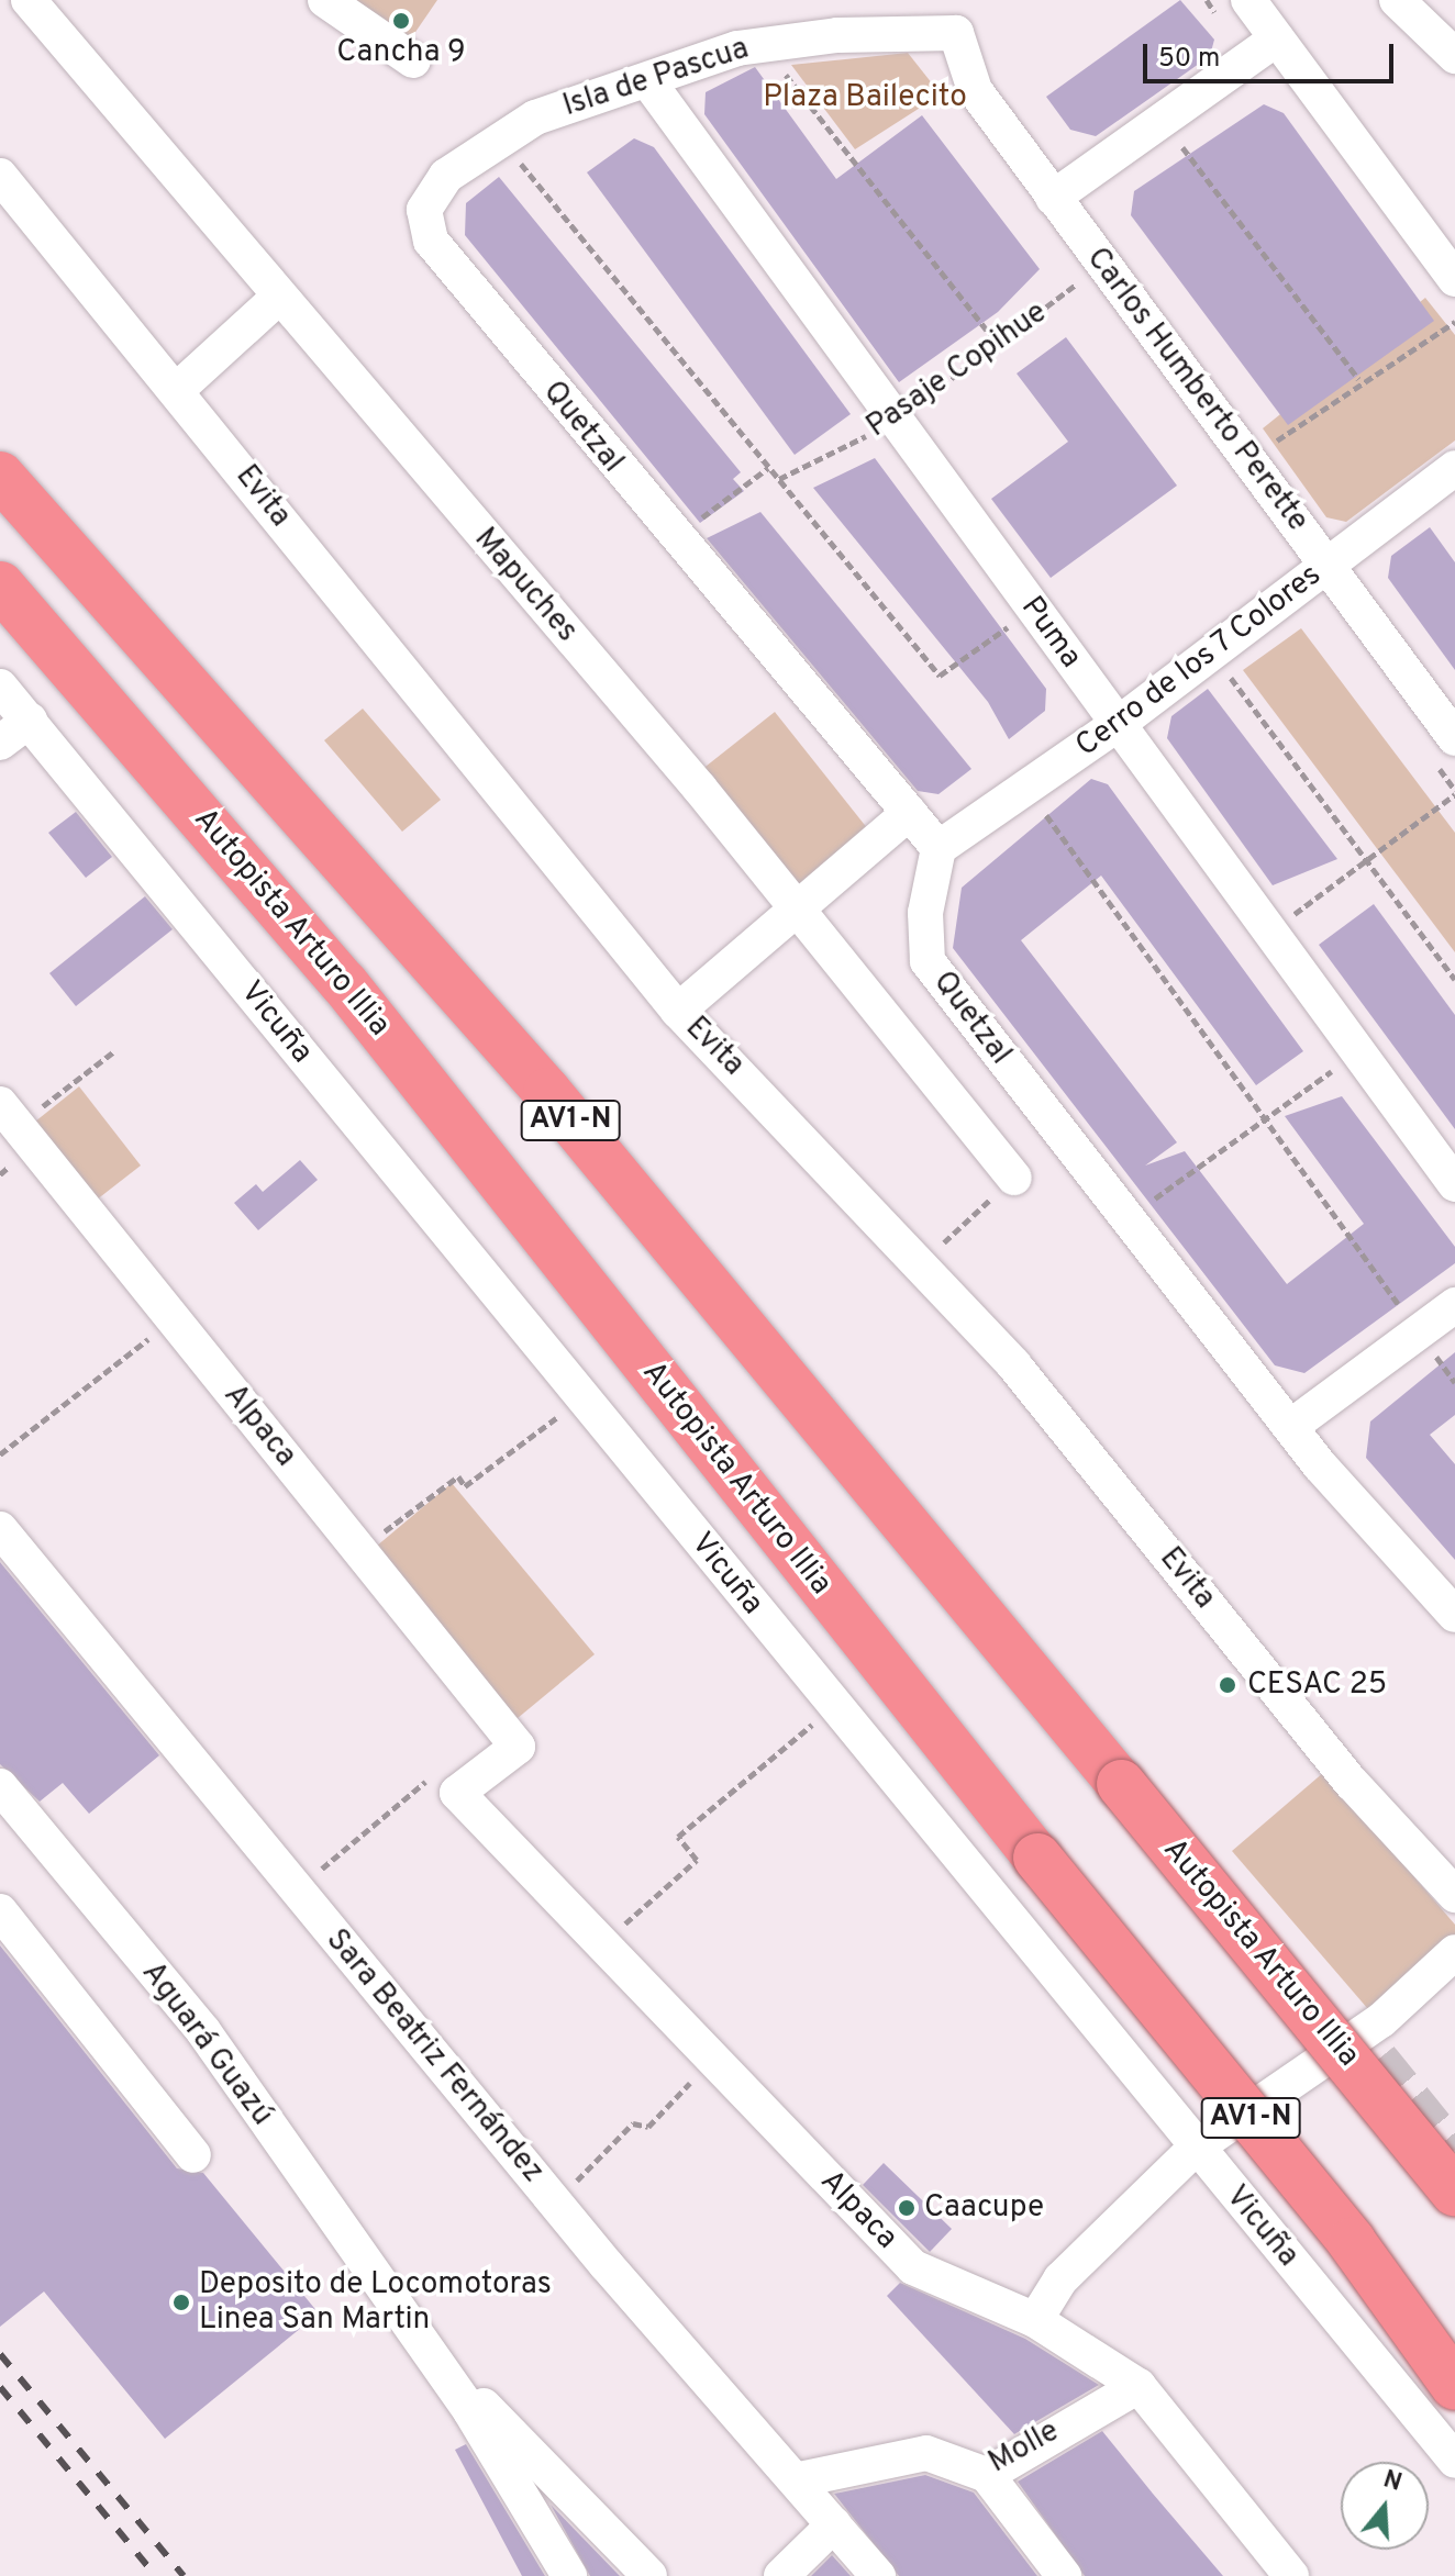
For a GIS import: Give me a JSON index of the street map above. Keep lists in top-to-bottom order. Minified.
{"streets":{"highway":["Autopista Arturo Illia","AV1-N"],"street":["Isla de Pascua","Carlos Humberto Perette","Quetzal","Evita","Mapuches","Puma","Cerro de los 7 Colores","Vicuña","Alpaca","Aguará Guazú","Sara Beatriz Fernández","Molle"],"path":["Pasaje Copihue"]},"crossings":[["Isla de Pascua","Carlos Humberto Perette"],["Isla de Pascua","Quetzal"],["Isla de Pascua","Puma"],["Pasaje Copihue","Puma"],["Carlos Humberto Perette","Cerro de los 7 Colores"],["Quetzal","Cerro de los 7 Colores"],["Puma","Cerro de los 7 Colores"],["Alpaca","Molle"],["Sara Beatriz Fernández","Molle"]],"parks":["Plaza Bailecito"],"places":["Cancha 9","CESAC 25","Caacupe","Deposito de Locomotoras Linea San Martin"],"scale_bar":"50 m","north":"top"}
